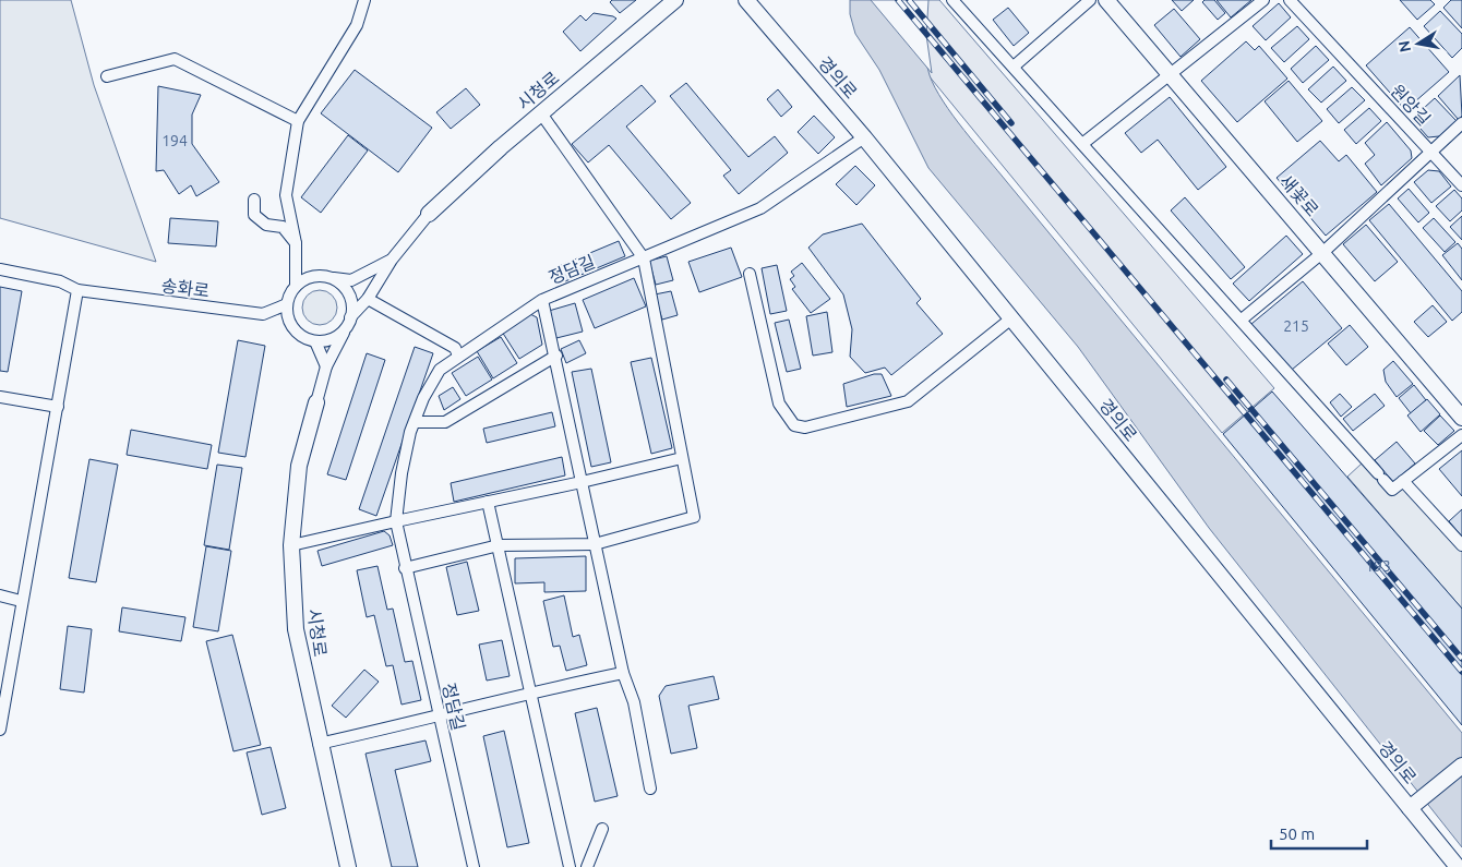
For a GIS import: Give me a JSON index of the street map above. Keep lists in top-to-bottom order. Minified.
{"streets":{"street":["경의로","시청로","원앙길","새꽃로","정담길","송화로"]},"crossings":[["경의로","정담길"]],"house_numbers":["194","215","193"],"scale_bar":"50 m","north":"left"}
